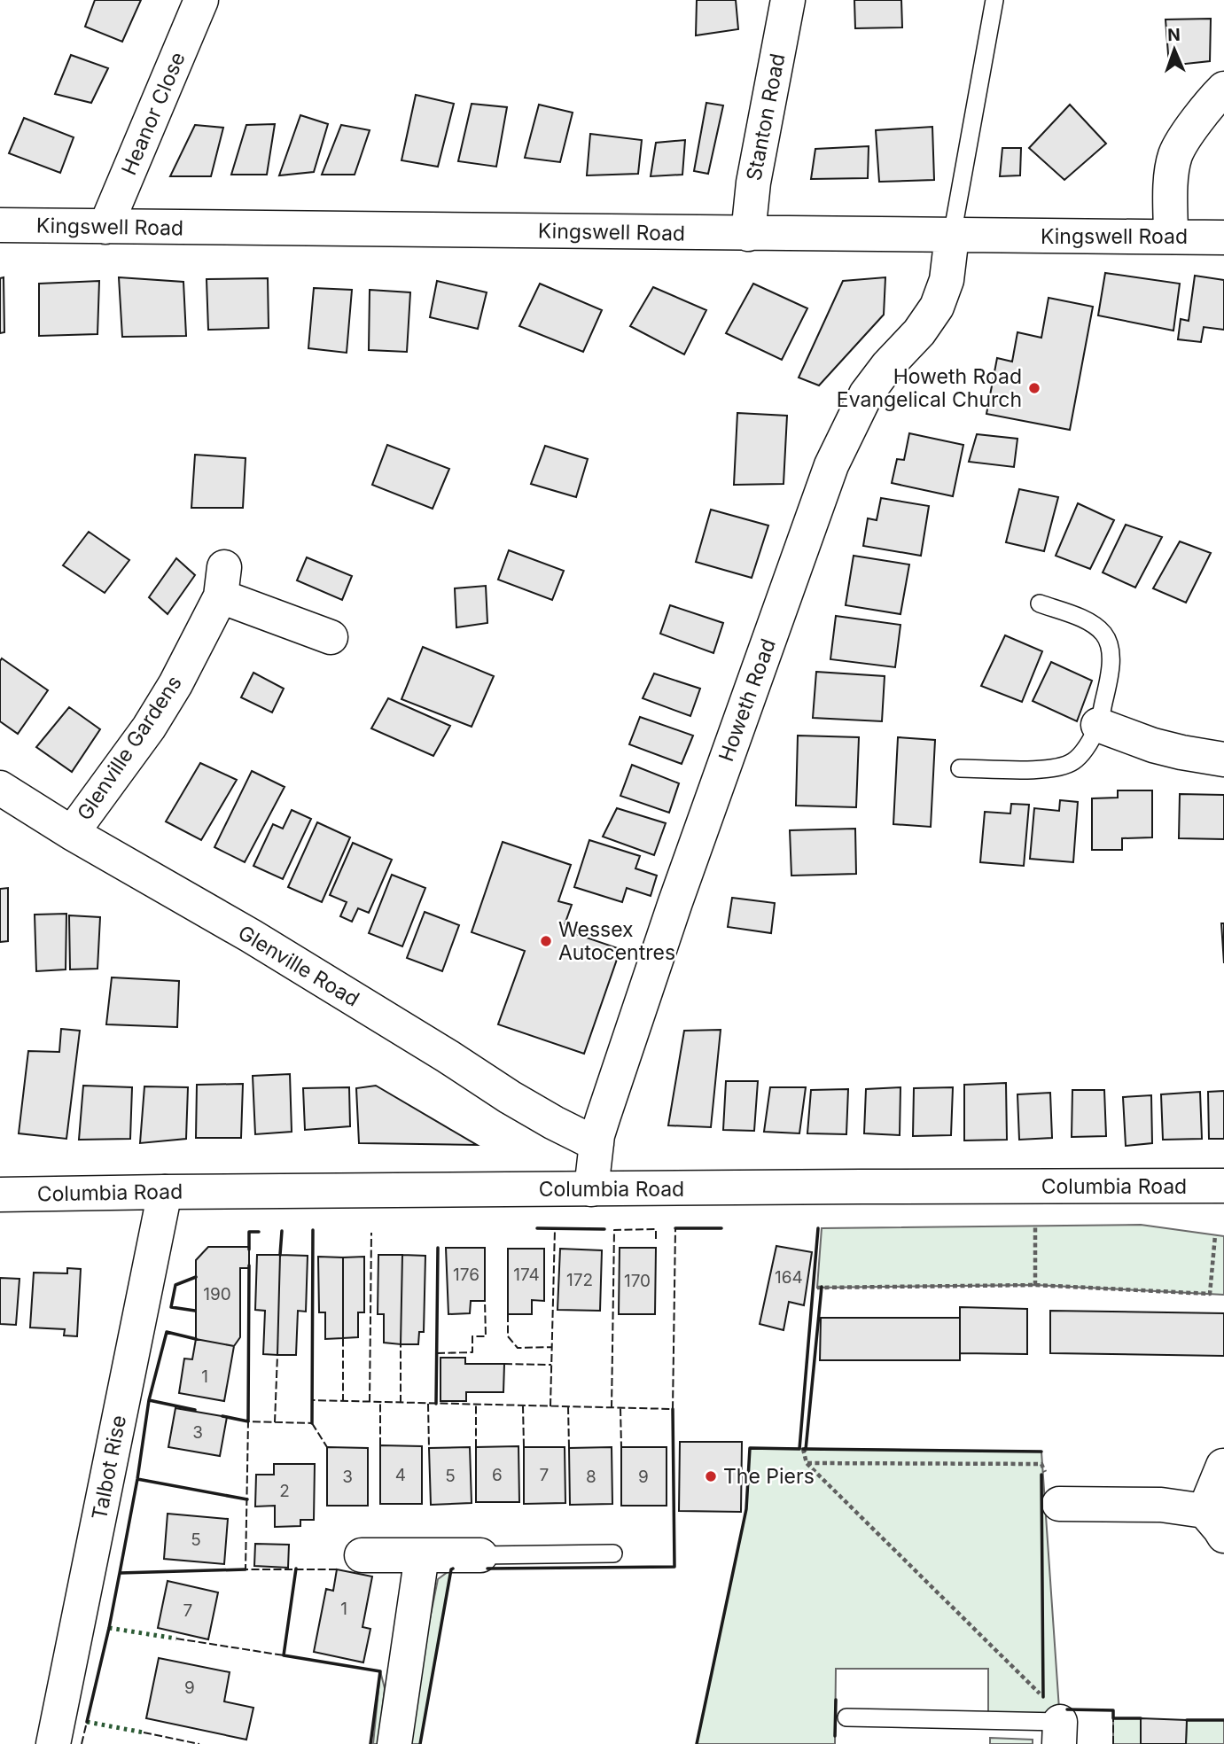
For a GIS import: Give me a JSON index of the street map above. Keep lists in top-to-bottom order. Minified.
{"streets":{"street":["Heanor Close","Stanton Road","Kingswell Road","Howeth Road","Glenville Gardens","Glenville Road","Columbia Road","Talbot Rise"]},"crossings":[["Heanor Close","Kingswell Road"],["Stanton Road","Kingswell Road"],["Kingswell Road","Howeth Road"],["Howeth Road","Glenville Road"],["Howeth Road","Columbia Road"],["Glenville Gardens","Glenville Road"],["Columbia Road","Talbot Rise"]],"places":["Howeth Road Evangelical Church","Wessex Autocentres","The Piers"],"house_numbers":["176","174","164","172","170","190","1","3","4","6","7","5","3","8","9","2","5","1","7","9"],"north":"top"}
